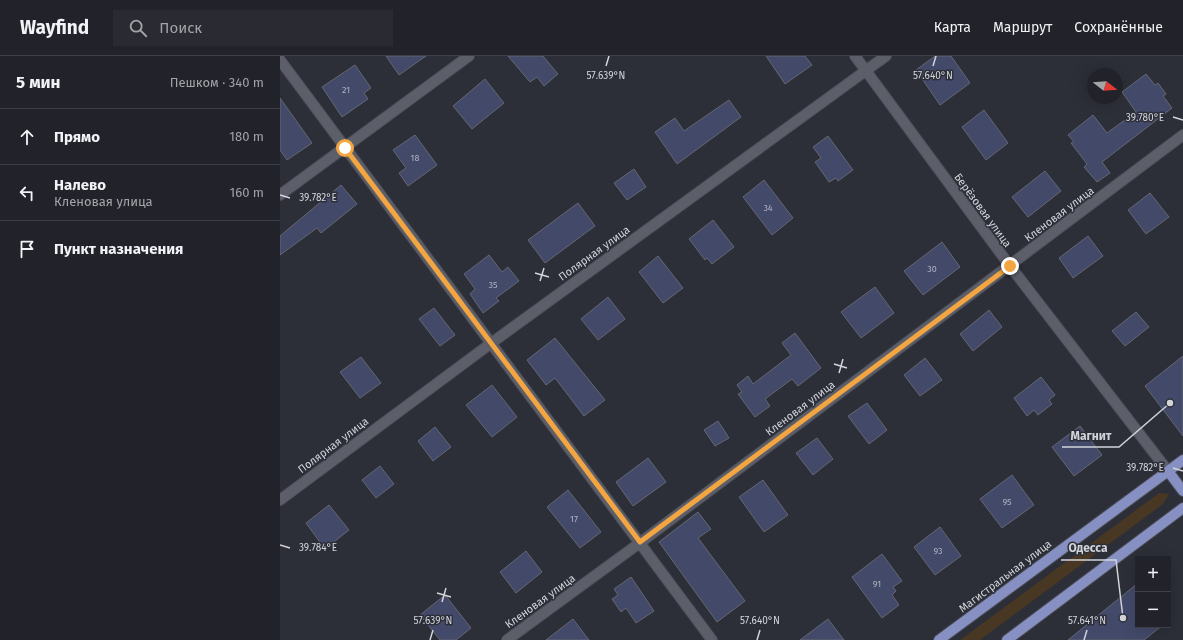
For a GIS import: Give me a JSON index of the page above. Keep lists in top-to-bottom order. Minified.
{"streets":{"main road":["Магистральная улица"],"street":["Берёзовая улица","Кленовая улица","Полярная улица"]},"crossings":[["Берёзовая улица","Кленовая улица"],["Берёзовая улица","Полярная улица"],["Берёзовая улица","Магистральная улица"]],"places":["Магнит","Одесса"],"house_numbers":["21","18","34","30","35","95","17","93","91"],"north":"right","page":{"header":"Wayfind","search":"Поиск","nav":["Карта","Маршрут","Сохранённые"],"heading":["5 мин","Пешком · 340 m"],"list":[["Прямо","180 m"],["Налево","Кленовая улица","160 m"],"Пункт назначения"],"map_buttons":["+","−"]},"coordinates":["57.639°N","57.640°N","39.780°E","39.782°E","39.784°E","57.641°N"]}
